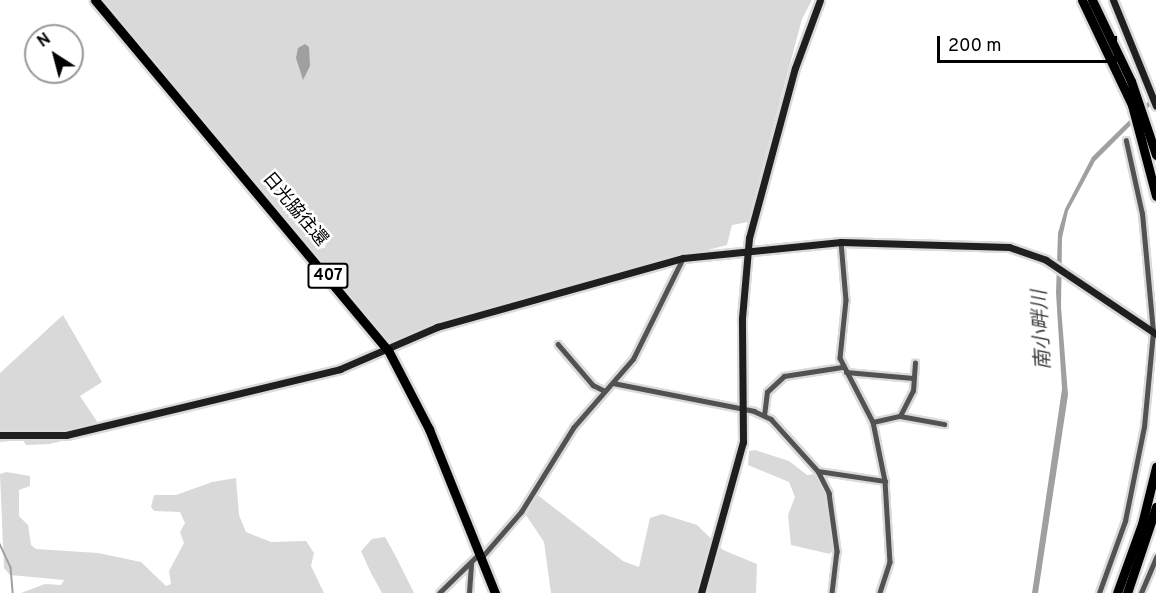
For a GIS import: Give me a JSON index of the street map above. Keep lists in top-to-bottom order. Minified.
{"streets":{"highway":["日光脇往還","407"]},"water":["南小畔川"],"scale_bar":"200 m","north":"top left"}
